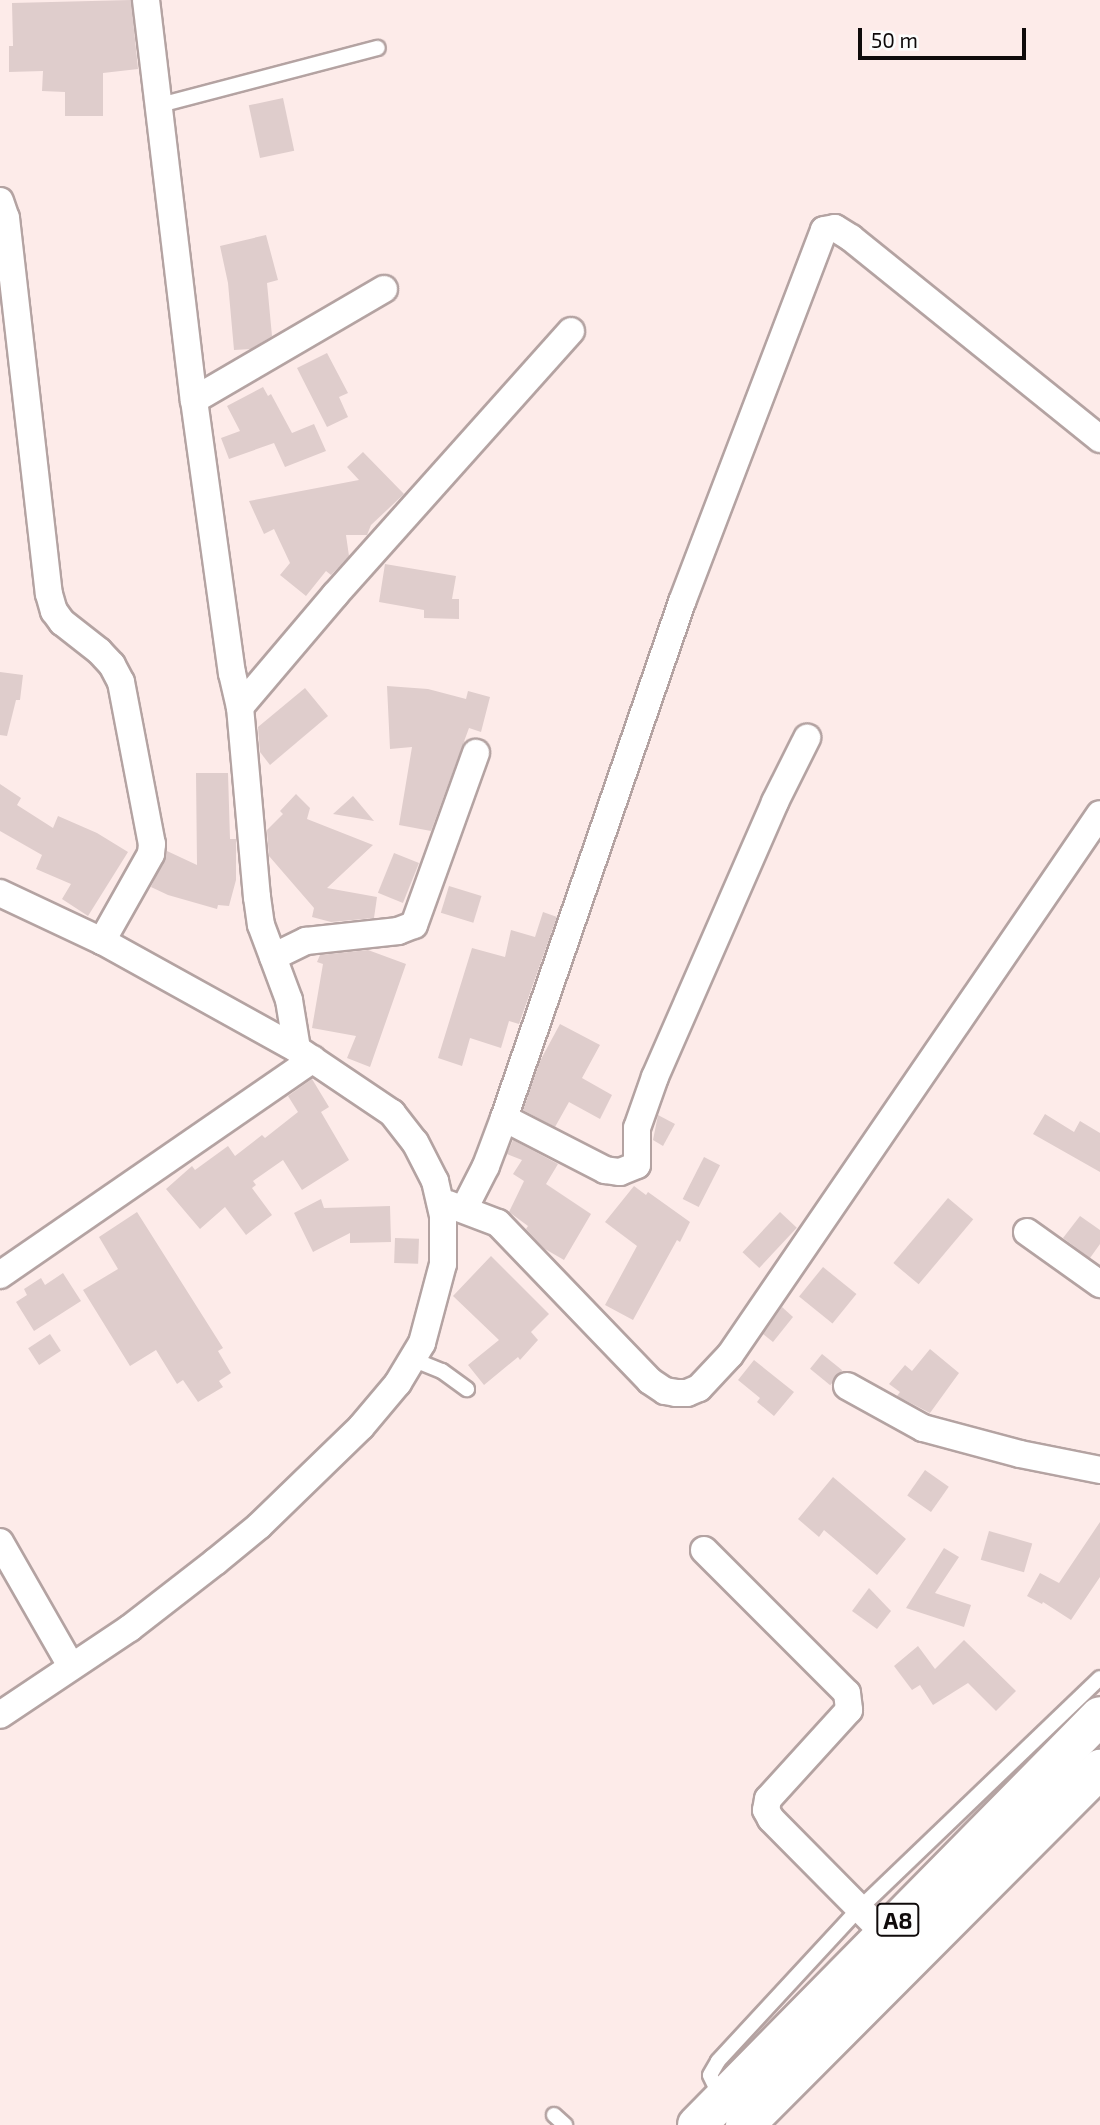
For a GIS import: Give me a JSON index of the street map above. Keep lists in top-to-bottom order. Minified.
{"streets":{"highway":["A8"]},"scale_bar":"50 m"}
